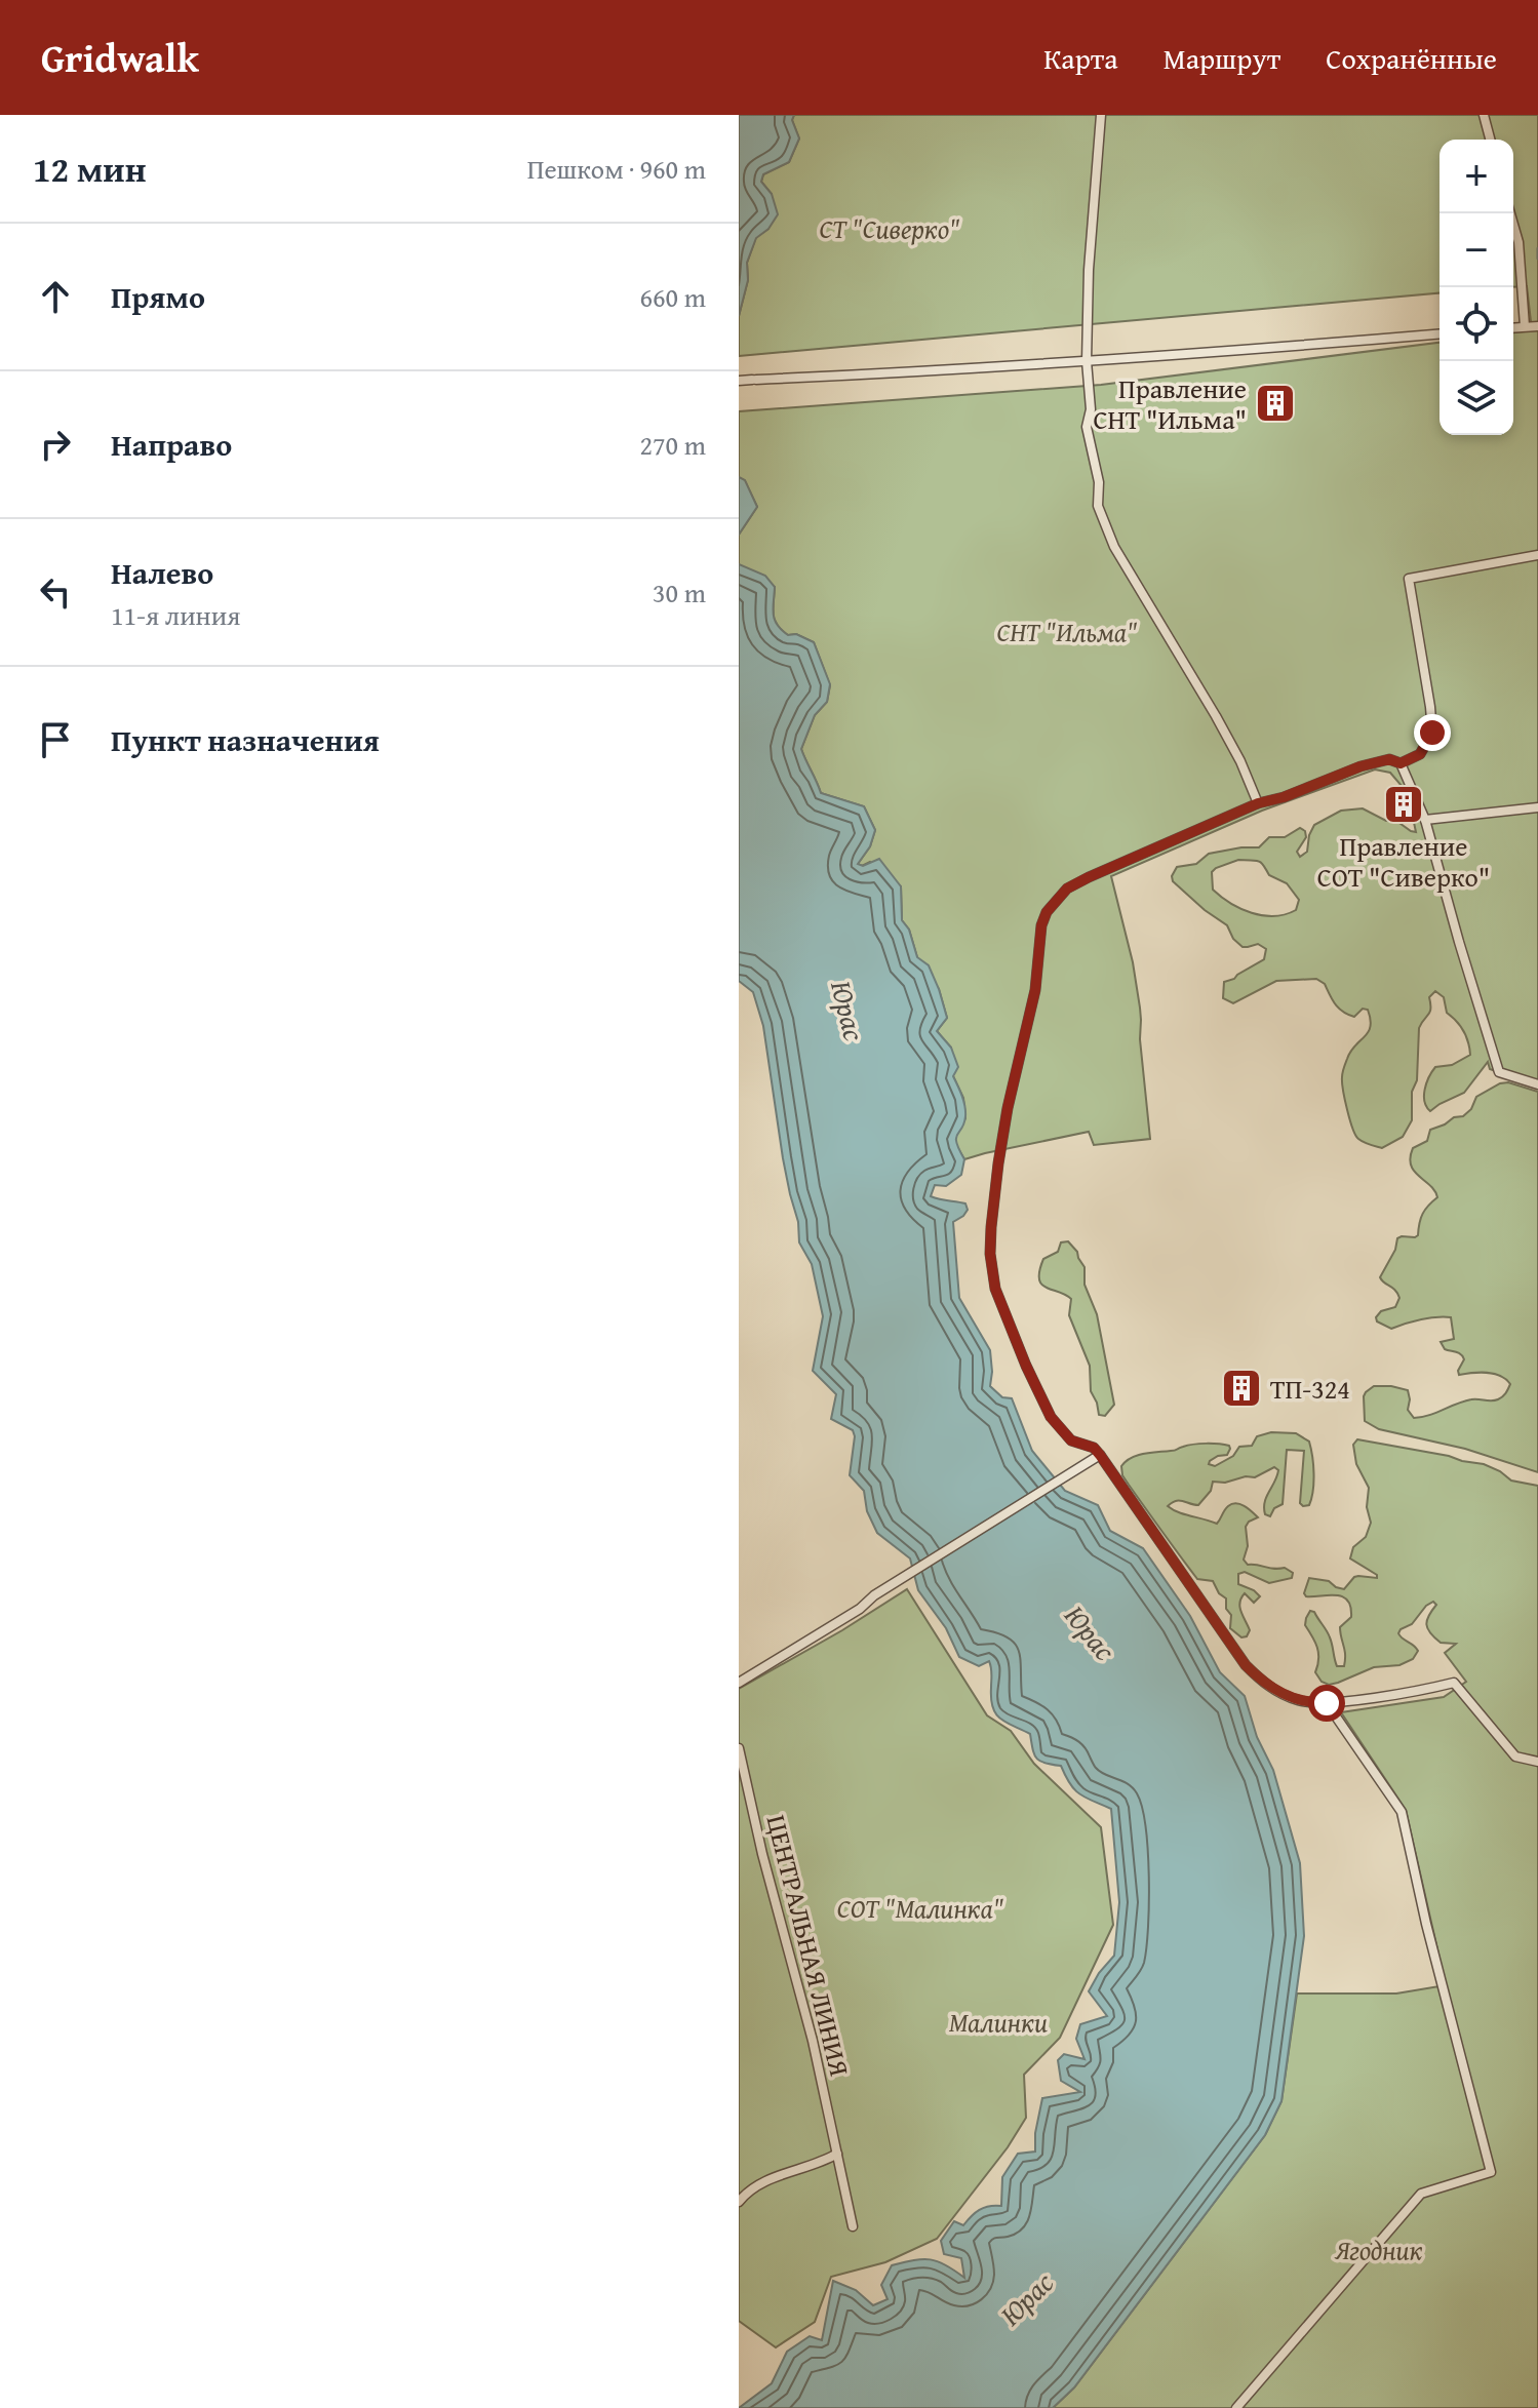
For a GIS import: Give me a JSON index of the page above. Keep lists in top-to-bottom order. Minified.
{"streets":{"street":["ЦЕНТРАЛЬНАЯ ЛИНИЯ"]},"water":["Юрас"],"parks":["СТ \"Сиверко\"","СНТ \"Ильма\"","СОТ \"Малинка\"","Малинки","Ягодник"],"places":{"building":["Правление СНТ \"Ильма\"","Правление СОТ \"Сиверко\"","ТП-324"]},"page":{"header":"Gridwalk","nav":["Карта","Маршрут","Сохранённые"],"heading":["12 мин","Пешком · 960 m"],"map_buttons":["+","−"],"list":[["Прямо","660 m"],["Направо","270 m"],["Налево","11-я линия","30 m"],"Пункт назначения"]}}
